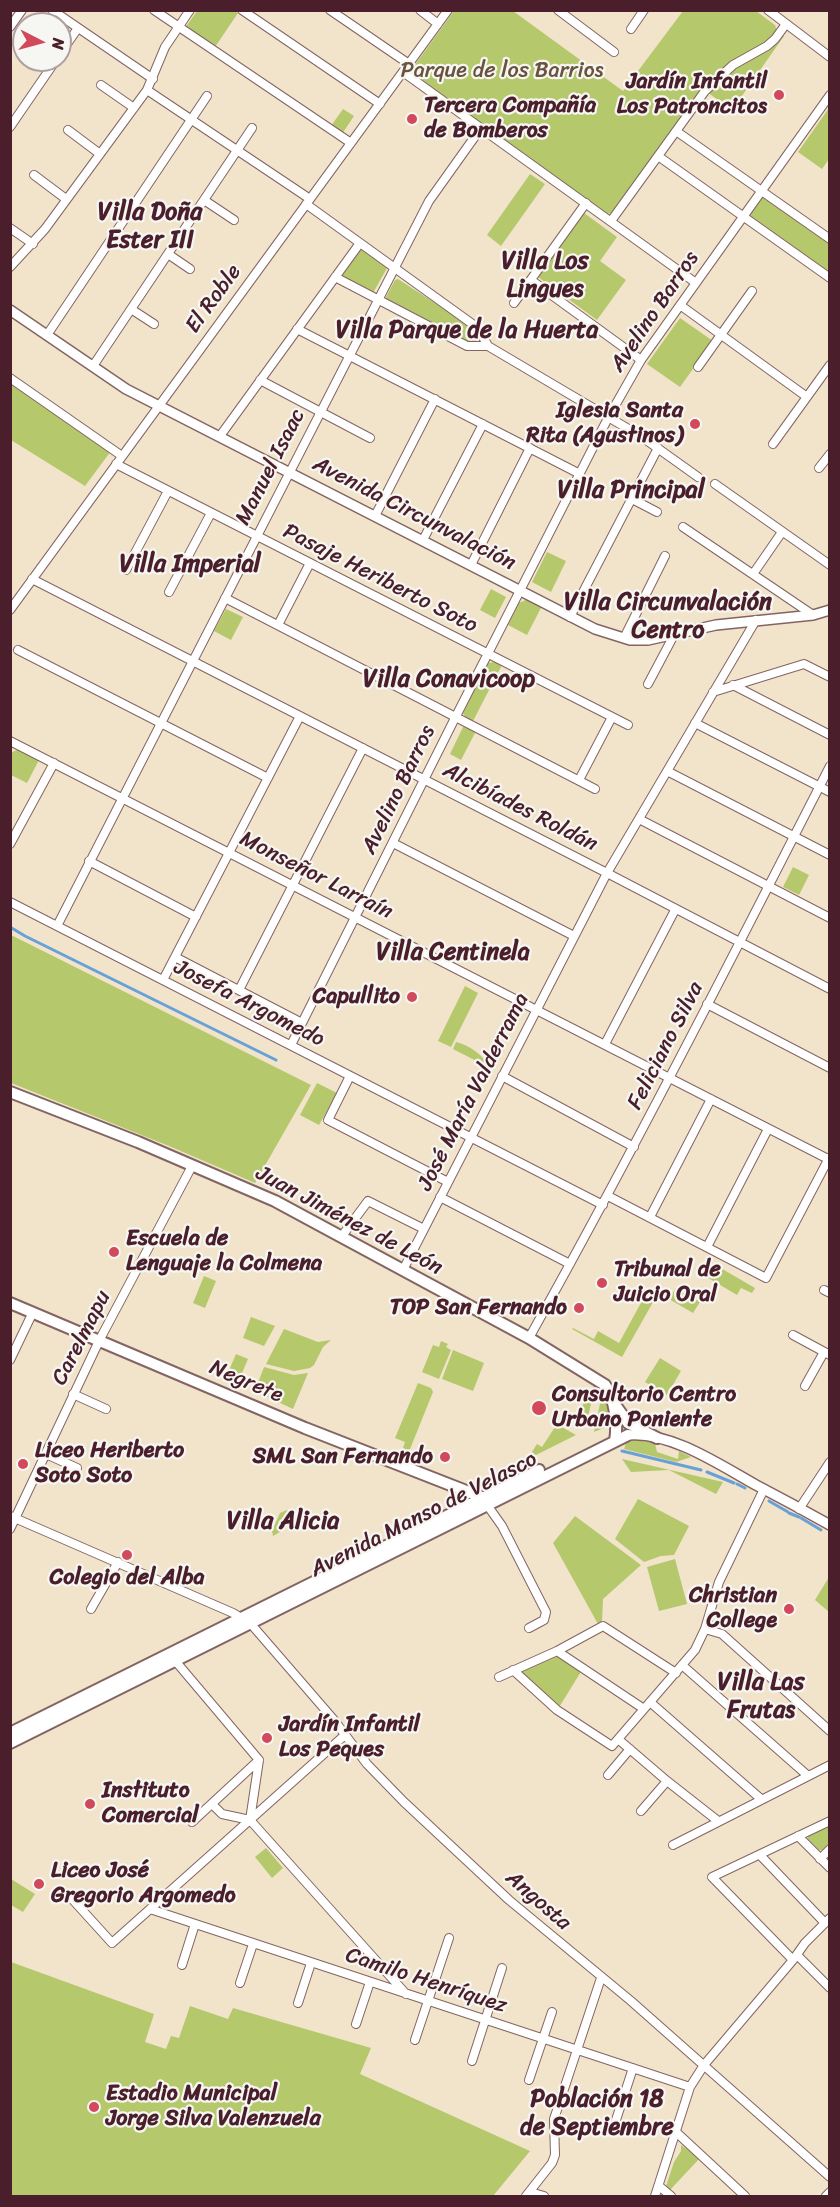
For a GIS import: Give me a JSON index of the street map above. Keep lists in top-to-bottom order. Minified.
{"streets":{"main road":["Juan Jiménez de León","Negrete","Avenida Manso de Velasco"],"street":["El Roble","Avelino Barros","Manuel Isaac","Avenida Circunvalación","Pasaje Heriberto Soto","Alcibíades Roldán","Monseñor Larraín","Josefa Argomedo","Feliciano Silva","José María Valderrama","Carelmapu","Angosta","Camilo Henríquez"]},"crossings":[["El Roble","Avenida Circunvalación"],["El Roble","Pasaje Heriberto Soto"],["El Roble","Alcibíades Roldán"],["Avelino Barros","Avenida Circunvalación"],["Avelino Barros","Pasaje Heriberto Soto"],["Avelino Barros","Alcibíades Roldán"],["Avelino Barros","Monseñor Larraín"],["Avelino Barros","Josefa Argomedo"],["Manuel Isaac","Avenida Circunvalación"],["Manuel Isaac","Pasaje Heriberto Soto"],["Manuel Isaac","Alcibíades Roldán"],["Manuel Isaac","Monseñor Larraín"],["Manuel Isaac","Josefa Argomedo"],["Avenida Circunvalación","José María Valderrama"],["Alcibíades Roldán","Feliciano Silva"],["Alcibíades Roldán","José María Valderrama"],["Monseñor Larraín","Feliciano Silva"],["Monseñor Larraín","José María Valderrama"],["Josefa Argomedo","Feliciano Silva"],["Josefa Argomedo","José María Valderrama"],["Feliciano Silva","Juan Jiménez de León"],["José María Valderrama","Juan Jiménez de León"],["Juan Jiménez de León","Carelmapu"],["Carelmapu","Negrete"],["Negrete","Avenida Manso de Velasco"],["Avenida Manso de Velasco","Angosta"]],"districts":["Villa Doña Ester III","Villa Los Lingues","Villa Parque de la Huerta","Villa Principal","Villa Imperial","Villa Circunvalación Centro","Villa Conavicoop","Villa Centinela","Villa Alicia","Villa Las Frutas","Población 18 de Septiembre"],"parks":["Parque de los Barrios"],"places":["Jardín Infantil Los Patroncitos","Tercera Compañía de Bomberos","Iglesia Santa Rita (Agustinos)","Capullito","Escuela de Lenguaje la Colmena","Tribunal de Juicio Oral","TOP San Fernando","Consultorio Centro Urbano Poniente","SML San Fernando","Liceo Heriberto Soto Soto","Colegio del Alba","Christian College","Jardín Infantil Los Peques","Instituto Comercial","Liceo José Gregorio Argomedo","Estadio Municipal Jorge Silva Valenzuela"],"north":"right"}
